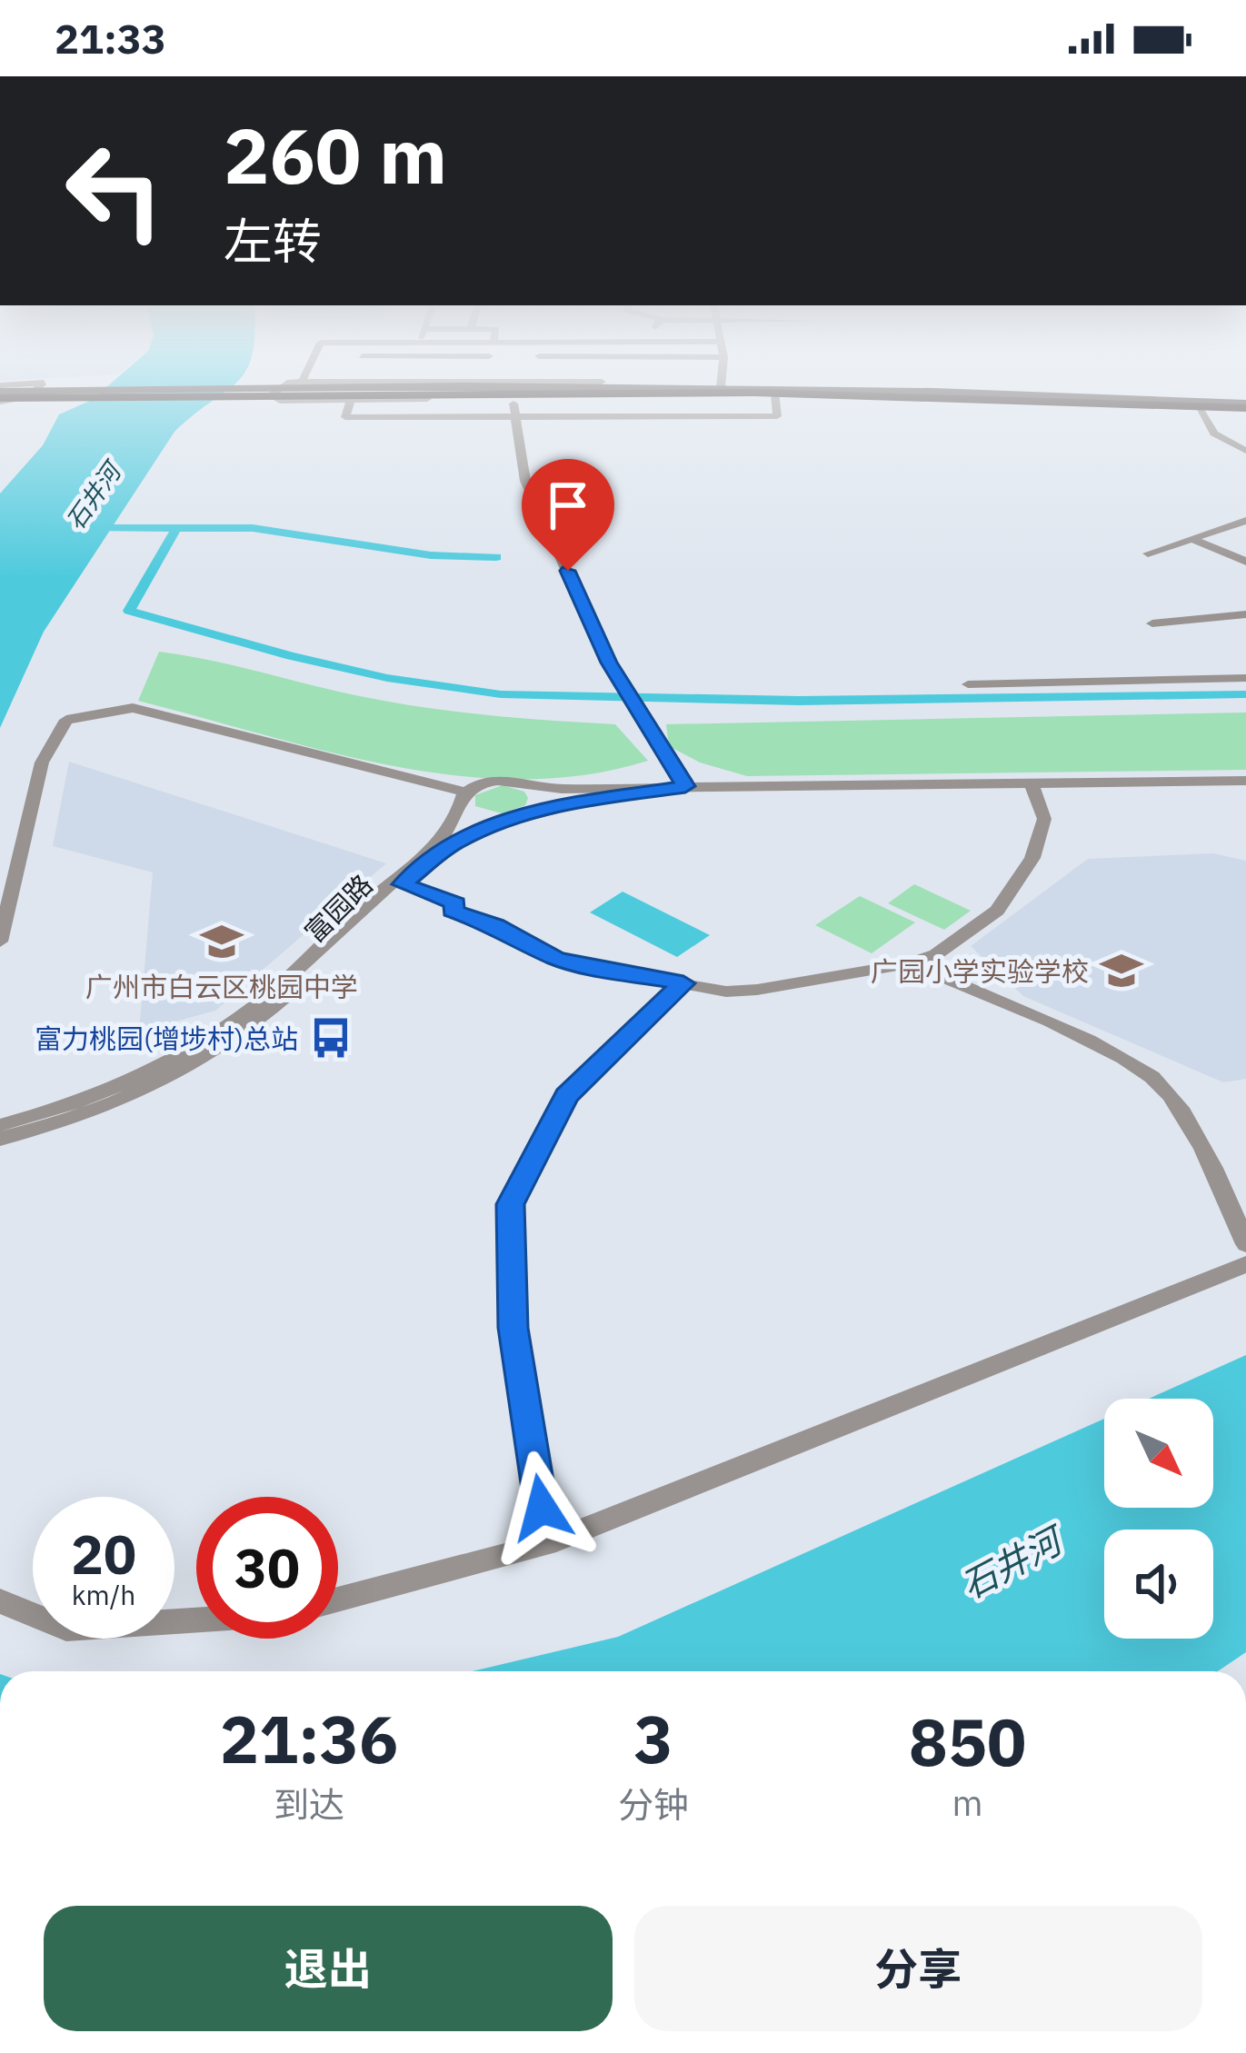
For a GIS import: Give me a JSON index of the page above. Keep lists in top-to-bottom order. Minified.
{"streets":{"street":["富园路"]},"water":["石井河"],"places":{"school or university":["广州市白云区桃园中学","广园小学实验学校"],"bus stop":["富力桃园(增埗村)总站"]},"north":"bottom right","page":{"status":"21:33","turn":["260 m","左转"],"speed":"20 km/h","limit":"30","eta":["21:36","到达","3","分钟","850","m"],"buttons":["退出","分享"]}}
